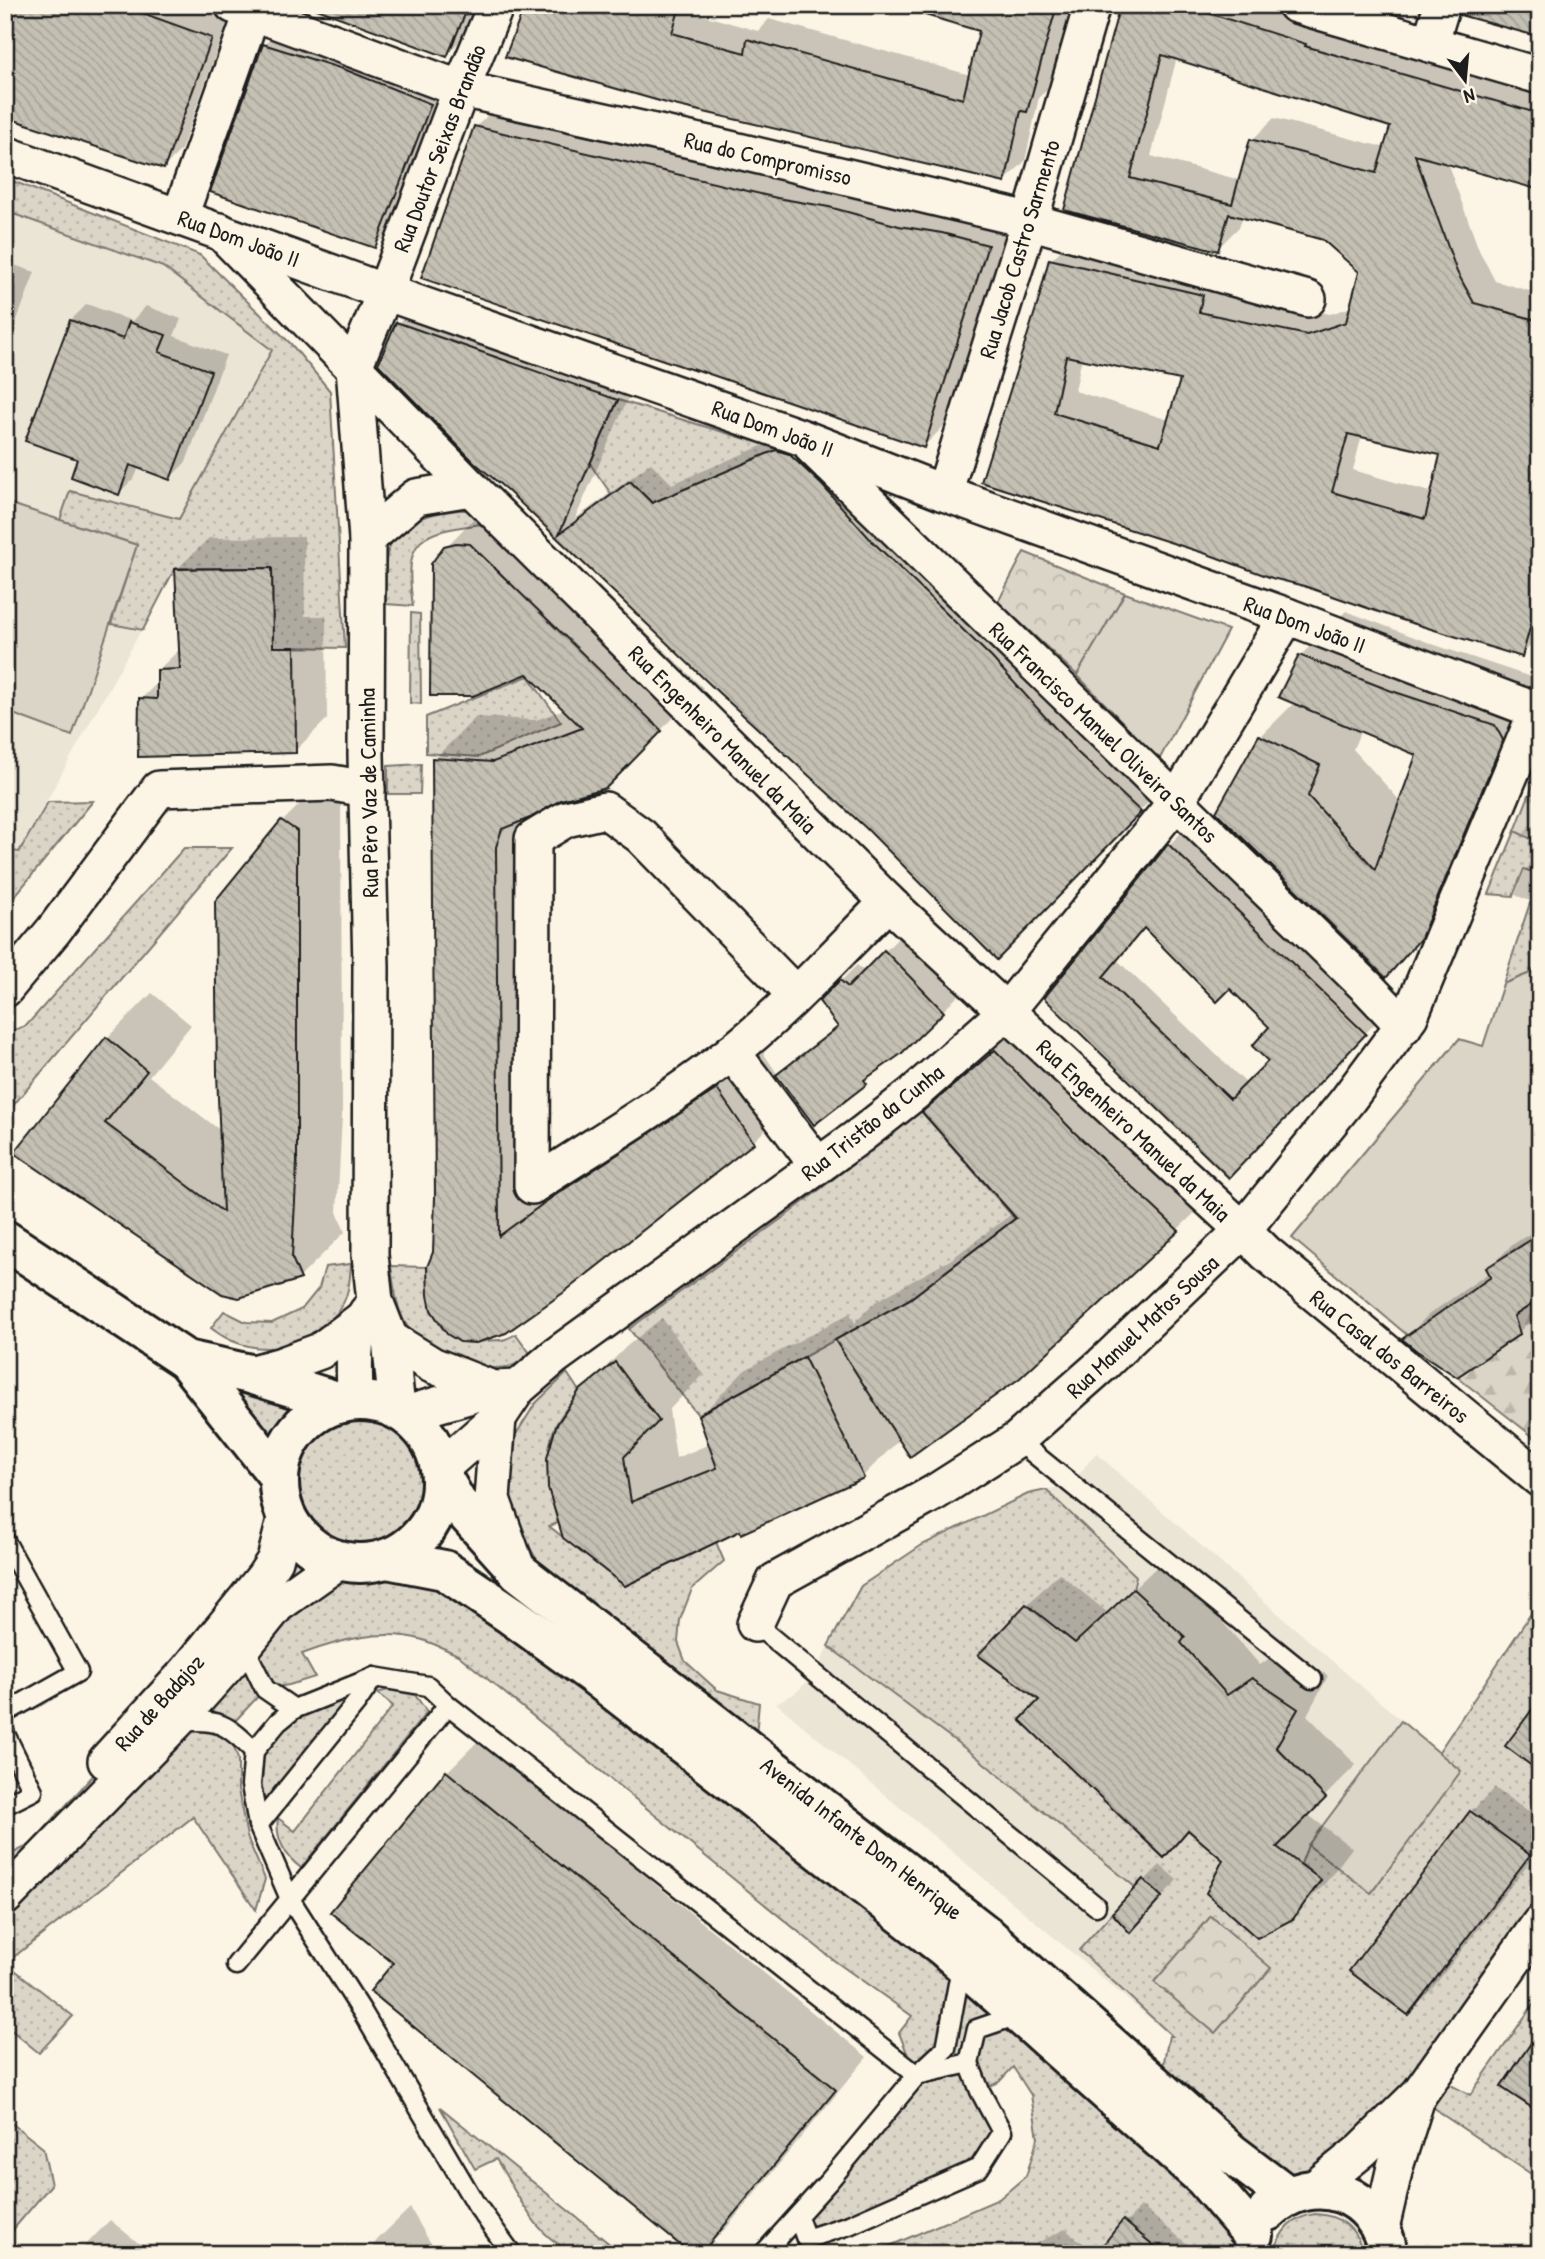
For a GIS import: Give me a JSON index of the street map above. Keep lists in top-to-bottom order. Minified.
{"streets":{"main road":["Avenida Infante Dom Henrique"],"street":["Rua Doutor Seixas Brandão","Rua do Compromisso","Rua Dom João II","Rua Jacob Castro Sarmento","Rua Francisco Manuel Oliveira Santos","Rua Engenheiro Manuel da Maia","Rua Pêro Vaz de Caminha","Rua Tristão da Cunha","Rua Manuel Matos Sousa","Rua Casal dos Barreiros","Rua de Badajoz"]},"crossings":[["Rua Doutor Seixas Brandão","Rua do Compromisso"],["Rua Doutor Seixas Brandão","Rua Dom João II"],["Rua Doutor Seixas Brandão","Rua Pêro Vaz de Caminha"],["Rua do Compromisso","Rua Jacob Castro Sarmento"],["Rua Dom João II","Rua Jacob Castro Sarmento"],["Rua Dom João II","Rua Francisco Manuel Oliveira Santos"],["Rua Dom João II","Rua Engenheiro Manuel da Maia"],["Rua Dom João II","Rua Pêro Vaz de Caminha"],["Rua Dom João II","Rua Tristão da Cunha"],["Rua Dom João II","Rua Manuel Matos Sousa"],["Rua Francisco Manuel Oliveira Santos","Rua Tristão da Cunha"],["Rua Francisco Manuel Oliveira Santos","Rua Manuel Matos Sousa"],["Rua Engenheiro Manuel da Maia","Rua Pêro Vaz de Caminha"],["Rua Engenheiro Manuel da Maia","Rua Tristão da Cunha"],["Rua Engenheiro Manuel da Maia","Rua Manuel Matos Sousa"],["Rua Engenheiro Manuel da Maia","Rua Casal dos Barreiros"],["Rua Tristão da Cunha","Rua de Badajoz"],["Rua Tristão da Cunha","Avenida Infante Dom Henrique"],["Rua Manuel Matos Sousa","Rua Casal dos Barreiros"],["Rua de Badajoz","Avenida Infante Dom Henrique"]],"north":"bottom"}
